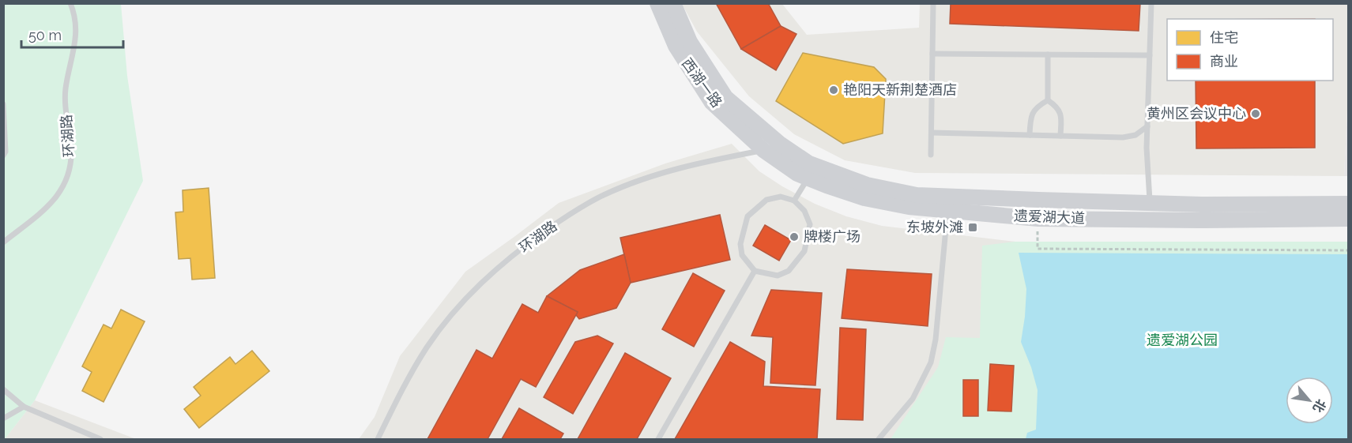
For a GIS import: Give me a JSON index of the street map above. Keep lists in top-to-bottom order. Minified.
{"streets":{"main road":["西湖一路","遗爱湖大道"],"lane":["环湖路"]},"crossings":[["西湖一路","环湖路"],["西湖一路","遗爱湖大道"],["环湖路","遗爱湖大道"]],"parks":["遗爱湖公园"],"places":{"other":["艳阳天新荆楚酒店","黄州区会议中心","牌楼广场"],"transit":["东坡外滩"]},"legend":["住宅","商业"],"scale_bar":"50 m","north":"bottom right"}
